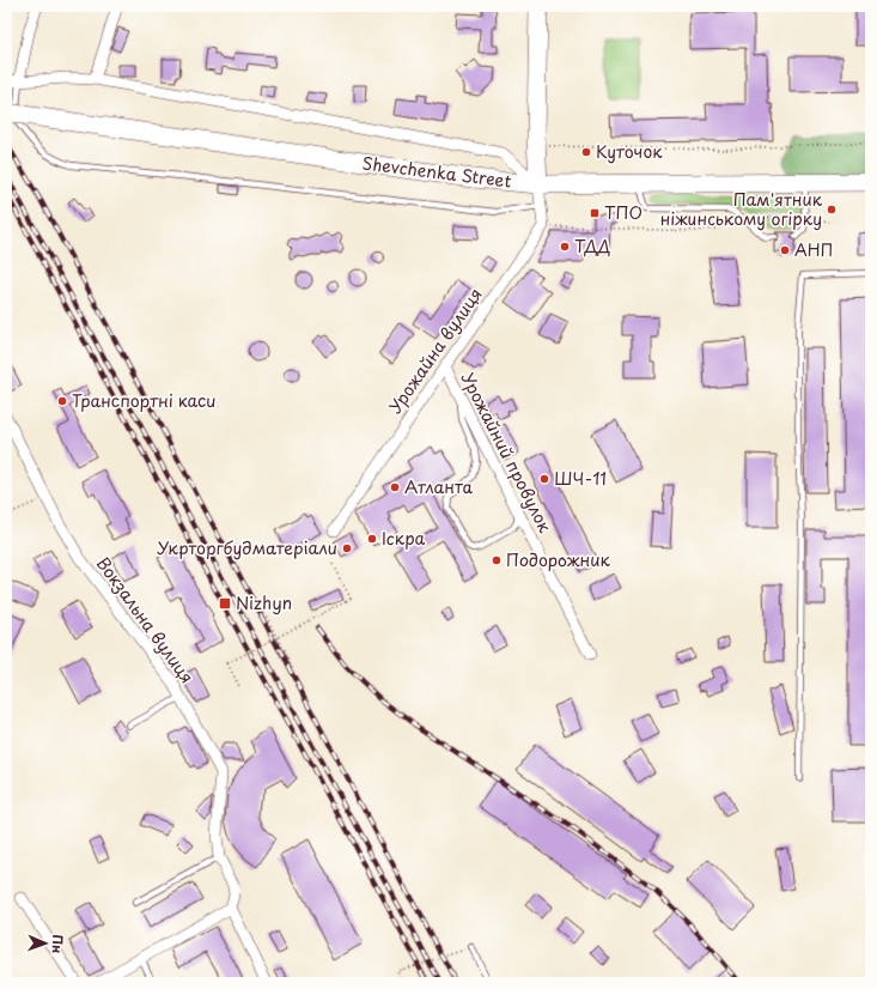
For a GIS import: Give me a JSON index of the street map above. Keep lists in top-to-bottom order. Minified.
{"streets":{"main road":["Shevchenka Street"],"street":["Урожайна вулиця","Урожайний провулок","Вокзальна вулиця"]},"crossings":[["Урожайна вулиця","Урожайний провулок"]],"places":{"other":["Куточок","Пам'ятник ніжинському огірку","ТДД","АНП","Транспортні каси","ШЧ-11","Атланта","Іскра","Укрторгбудматеріали","Подорожник"],"transit":["ТПО","Nizhyn"]},"north":"right"}
